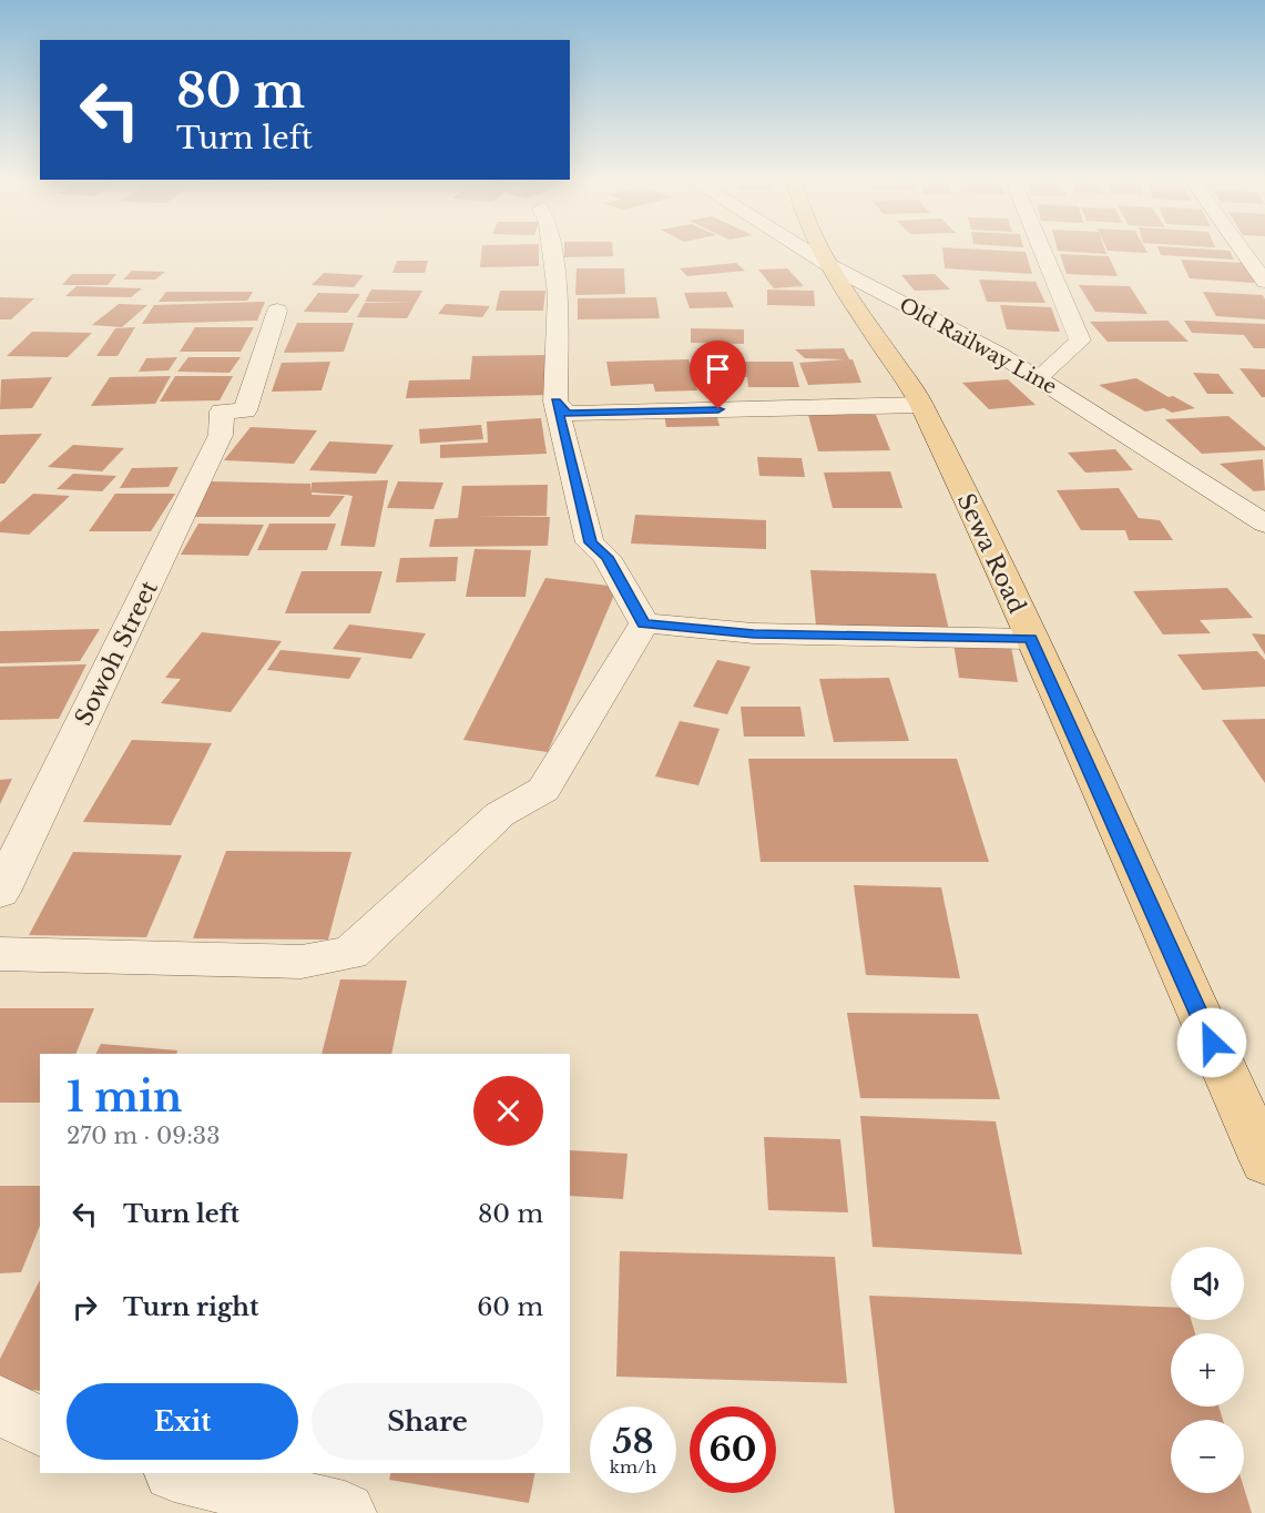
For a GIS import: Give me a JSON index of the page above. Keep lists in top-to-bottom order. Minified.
{"streets":{"main road":["Sewa Road"],"street":["Old Railway Line","Sowoh Street"]},"crossings":[["Old Railway Line","Sewa Road"]],"page":{"turn":["80 m","Turn left"],"heading":["1 min","270 m · 09:33"],"list":[{"name":"Turn left","value":"80 m"},{"name":"Turn right","value":"60 m"}],"map_buttons":["+","−"],"buttons":["Exit","Share"],"speed":"58 km/h","limit":"60"}}
